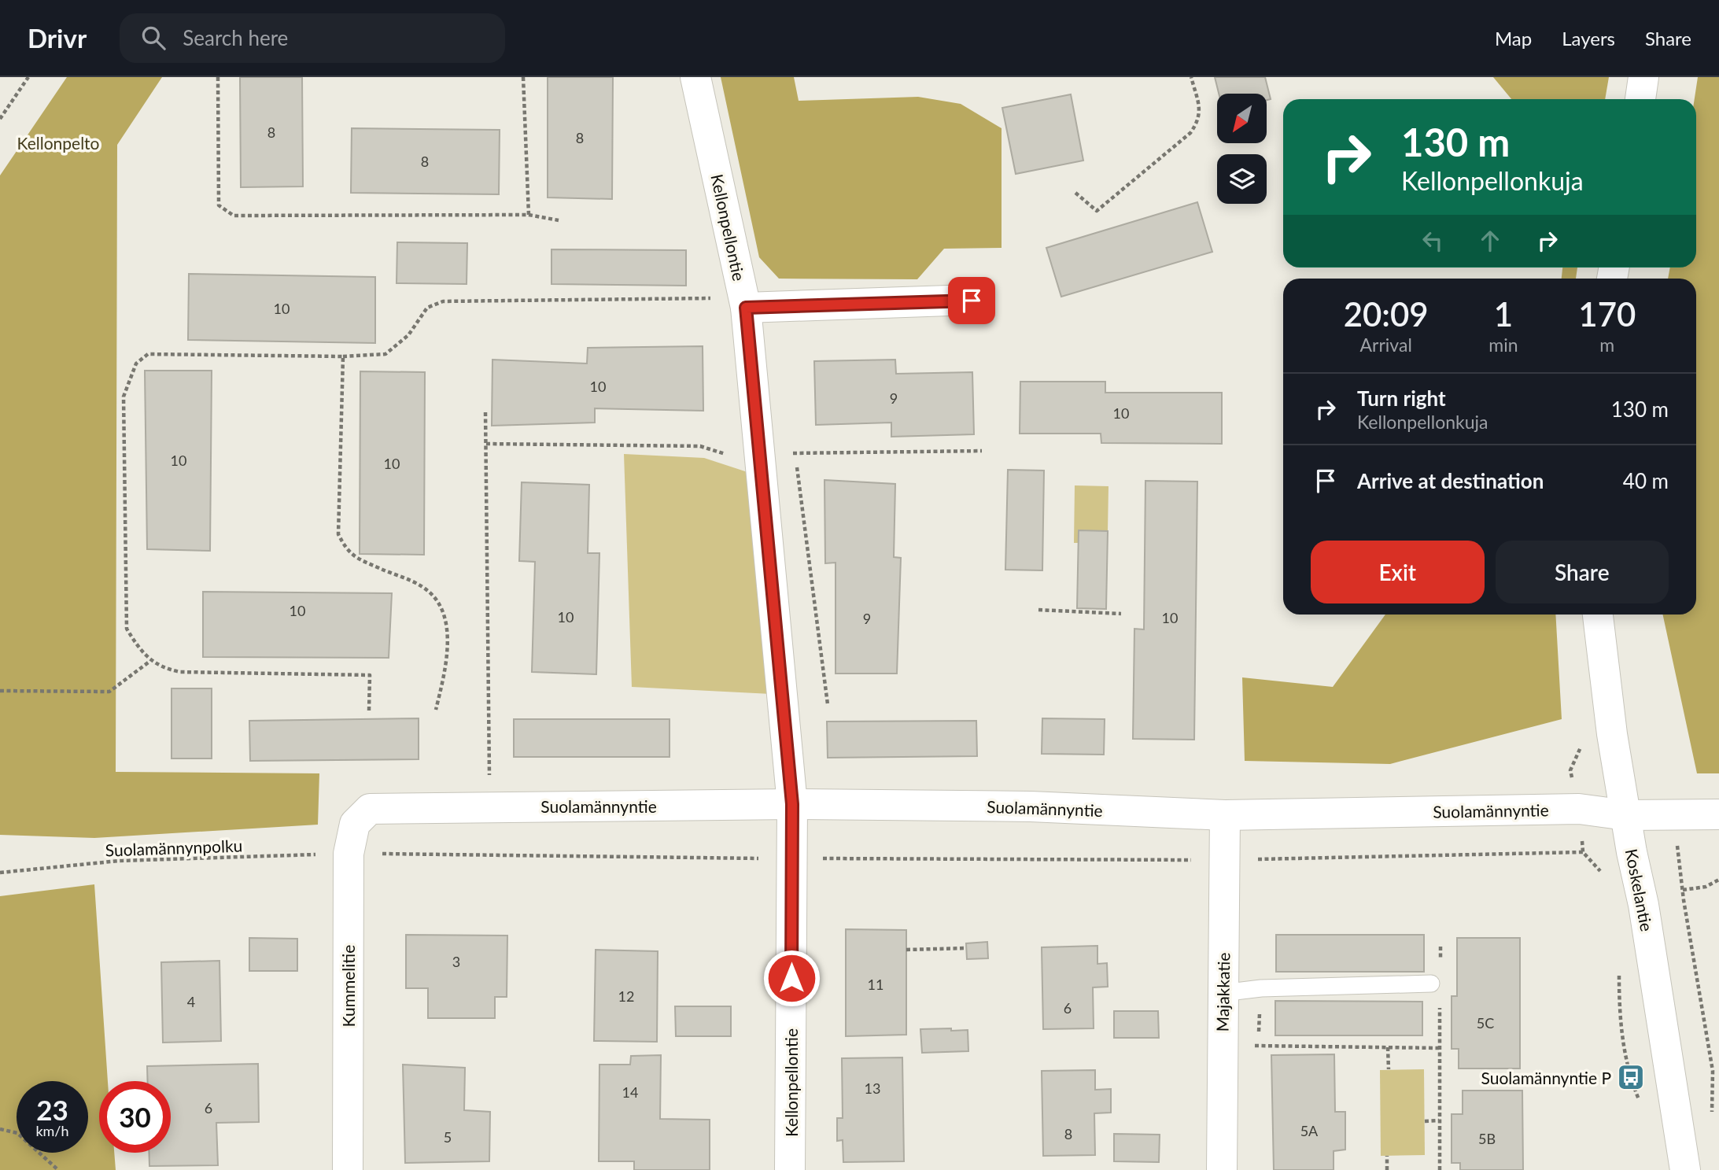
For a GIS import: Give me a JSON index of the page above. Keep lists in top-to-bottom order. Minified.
{"streets":{"street":["Kellonpellontie","Suolamännyntie","Koskelantie","Kummelitie","Majakkatie"],"path":["Suolamännynpolku"]},"crossings":[["Kellonpellontie","Suolamännyntie"],["Kellonpellontie","Suolamännynpolku"],["Suolamännyntie","Koskelantie"],["Suolamännyntie","Kummelitie"],["Suolamännyntie","Majakkatie"],["Suolamännynpolku","Kummelitie"],["Suolamännynpolku","Majakkatie"]],"parks":["Kellonpelto"],"places":{"bus stop":["Suolamännyntie P"]},"house_numbers":["8","8","8","10","10","9","10","10","10","10","10","10","9","3","11","12","4","6","5C","13","14","6","5A","8","5","5B"],"north":"bottom left","page":{"header":"Drivr","search":"Search here","nav":["Map","Layers","Share"],"turn":["130 m","Kellonpellonkuja"],"eta":["20:09","Arrival","1","min","170","m"],"list":[{"name":"Turn right","note":"Kellonpellonkuja","value":"130 m"},{"name":"Arrive at destination","value":"40 m"}],"buttons":["Exit","Share"],"speed":"23 km/h","limit":"30"}}
